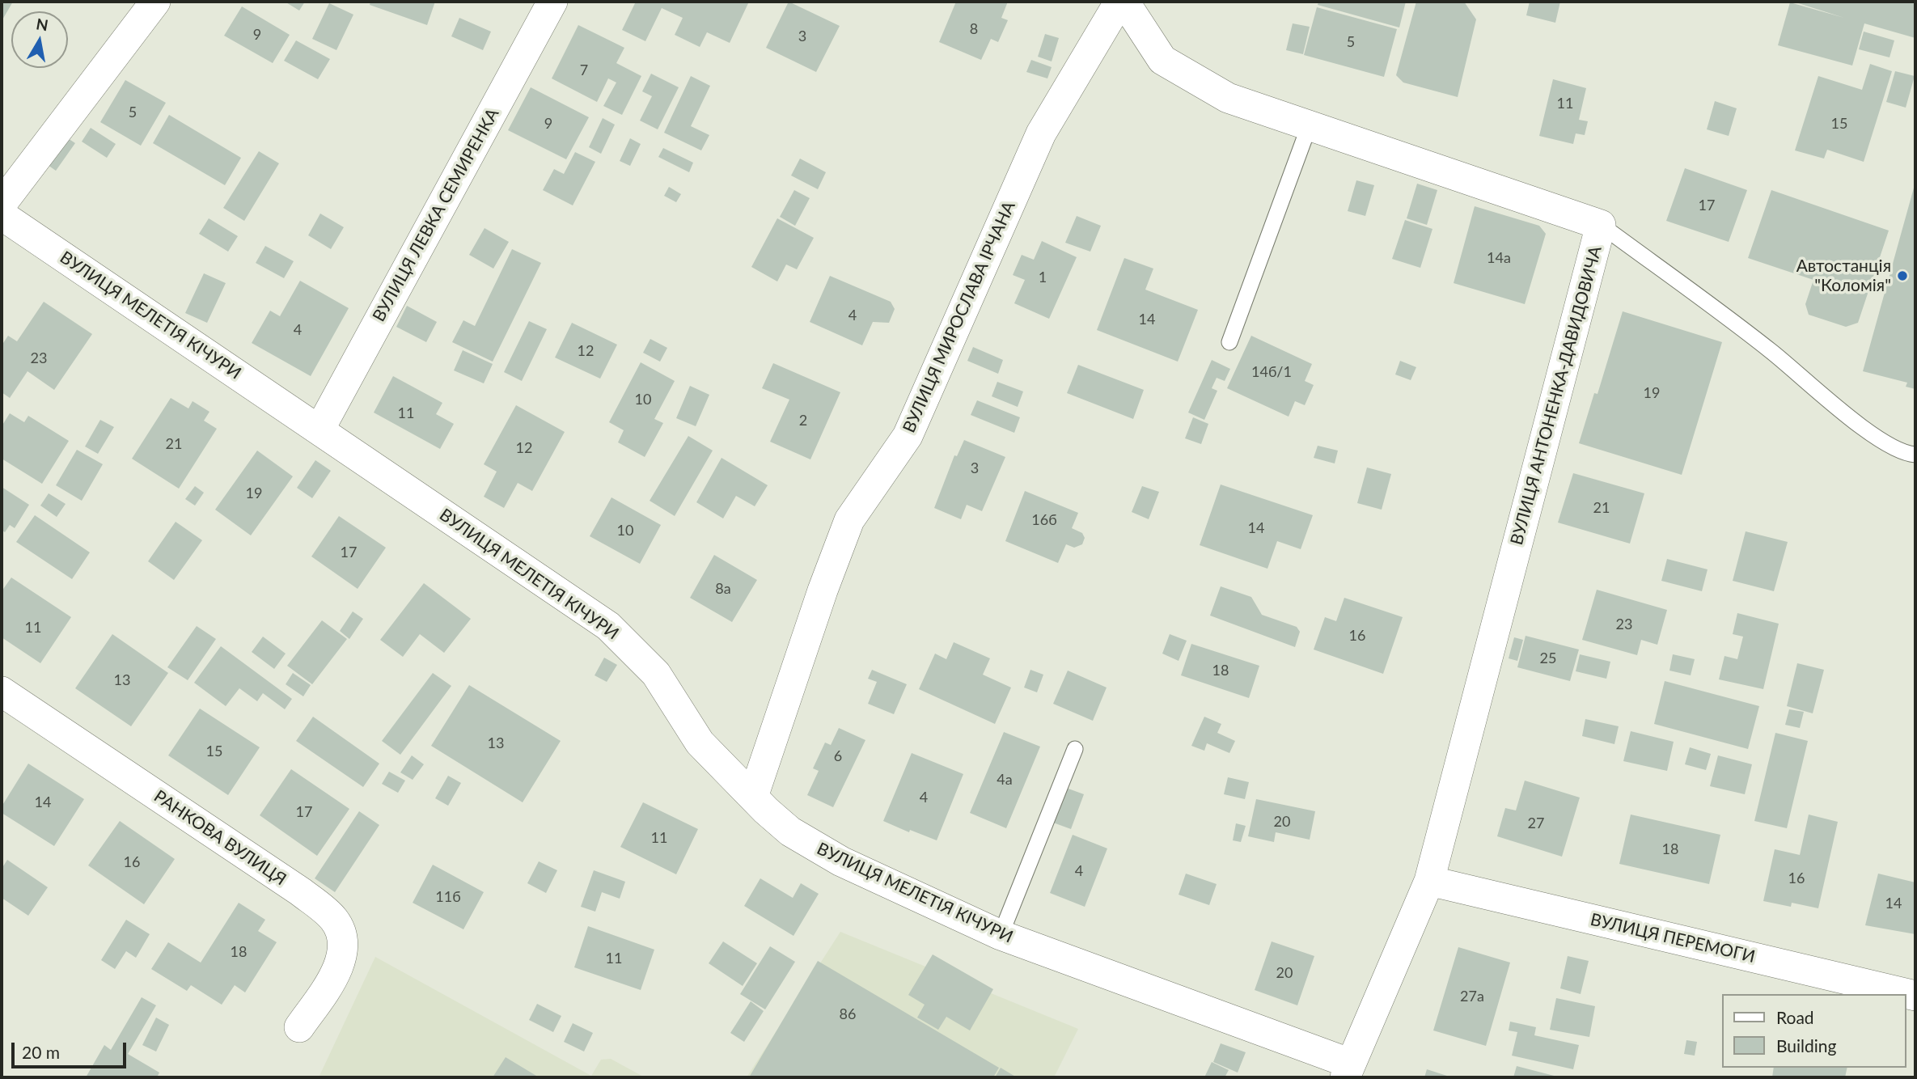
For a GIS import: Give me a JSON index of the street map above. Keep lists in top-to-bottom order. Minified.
{"streets":{"street":["ВУЛИЦЯ ЛЕВКА СЕМИРЕНКА","ВУЛИЦЯ МЕЛЕТІЯ КІЧУРИ","ВУЛИЦЯ МИРОСЛАВА ІРЧАНА","ВУЛИЦЯ АНТОНЕНКА-ДАВИДОВИЧА","РАНКОВА ВУЛИЦЯ","ВУЛИЦЯ ПЕРЕМОГИ"]},"crossings":[["ВУЛИЦЯ ЛЕВКА СЕМИРЕНКА","ВУЛИЦЯ МЕЛЕТІЯ КІЧУРИ"],["ВУЛИЦЯ МЕЛЕТІЯ КІЧУРИ","ВУЛИЦЯ МИРОСЛАВА ІРЧАНА"],["ВУЛИЦЯ МЕЛЕТІЯ КІЧУРИ","ВУЛИЦЯ АНТОНЕНКА-ДАВИДОВИЧА"],["ВУЛИЦЯ АНТОНЕНКА-ДАВИДОВИЧА","ВУЛИЦЯ ПЕРЕМОГИ"]],"places":["Автостанція \"Коломія\""],"house_numbers":["8","9","3","5","7","11","5","9","15","17","14а","1","4","14","4","12","23","14б/1","19","10","11","2","21","12","3","19","21","16б","14","10","17","8а","23","11","16","25","18","13","13","15","6","4а","4","14","17","20","27","11","18","16","4","16","11б","14","18","11","20","27а","86"],"legend":["Road","Building"],"scale_bar":"20 m","north":"top"}
